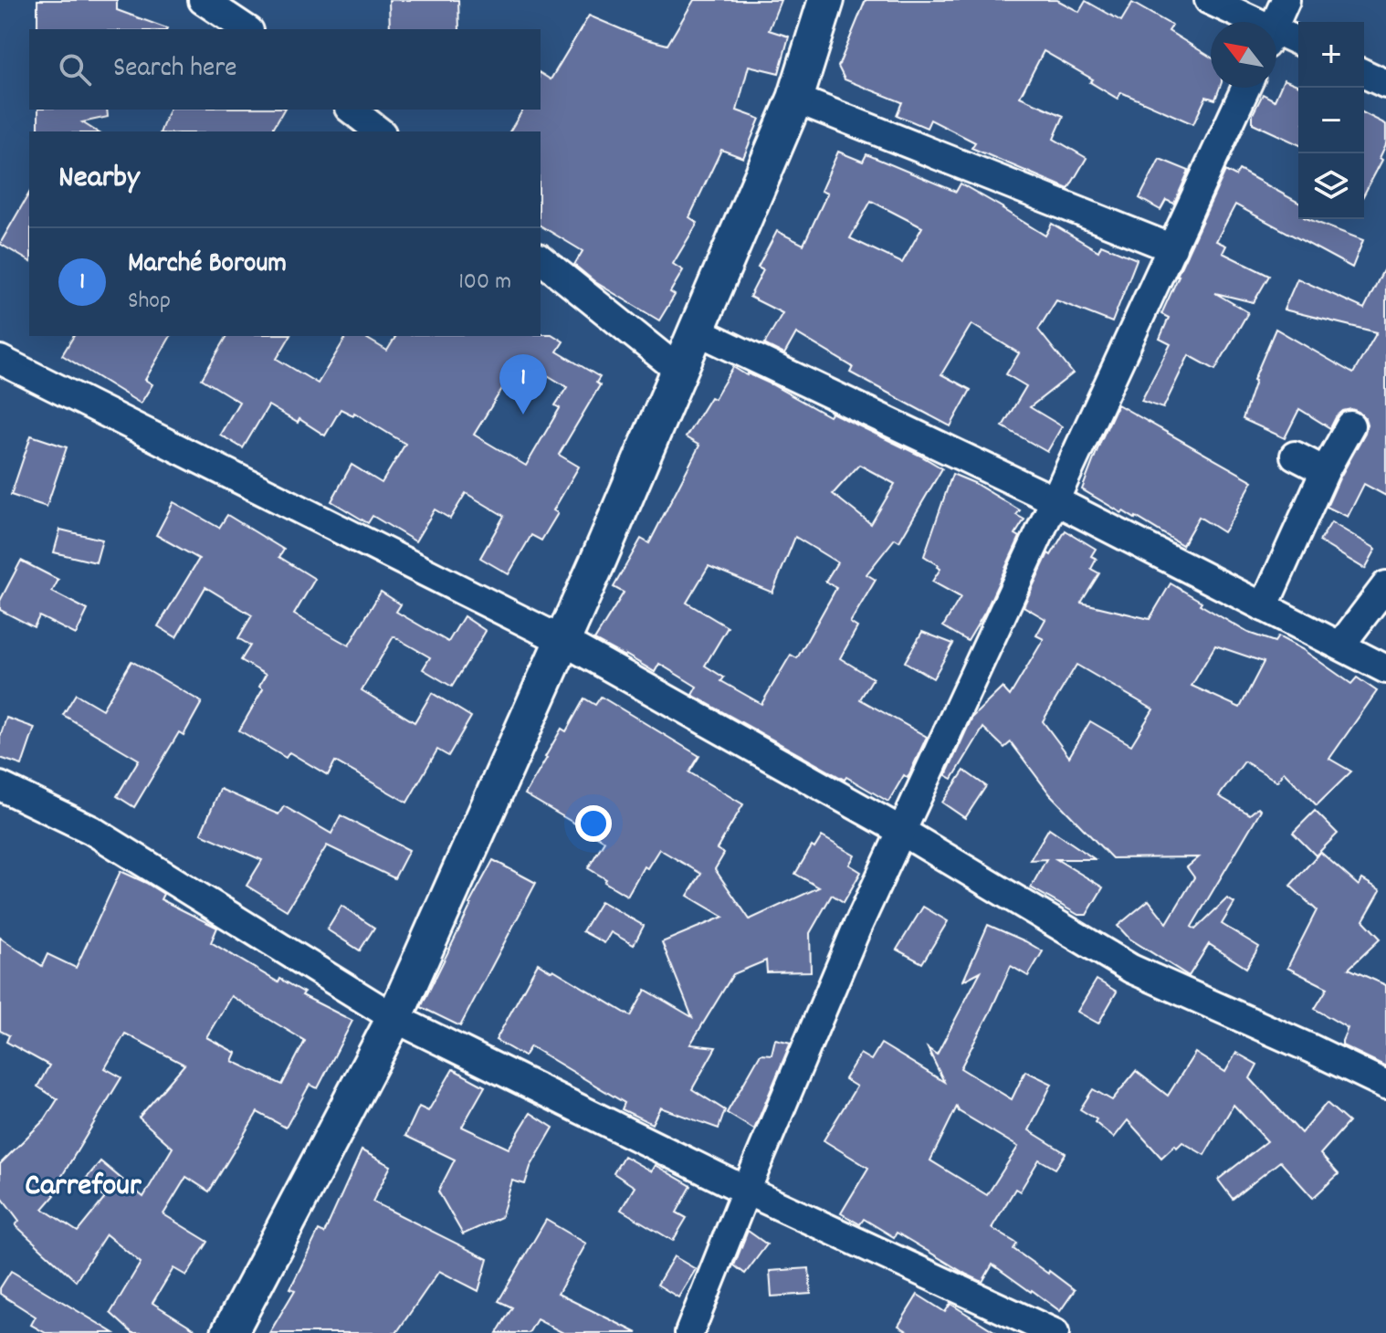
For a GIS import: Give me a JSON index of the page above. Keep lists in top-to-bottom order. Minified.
{"districts":["Carrefour"],"north":"top left","page":{"map_buttons":["+","−"],"search":"Search here","heading":"Nearby","list":[{"mark":"1","name":"Marché Boroum","note":"Shop","value":"100 m"}],"pins":"1"}}
